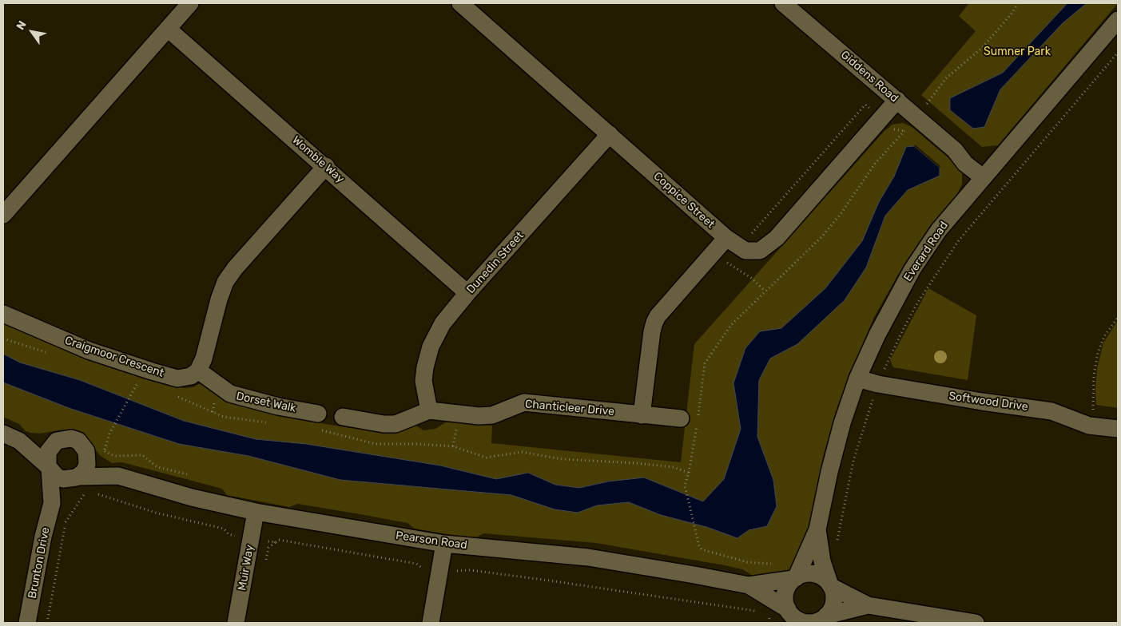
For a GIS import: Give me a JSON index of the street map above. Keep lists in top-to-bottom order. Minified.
{"streets":{"street":["Giddens Road","Womble Way","Coppice Street","Everard Road","Dunedin Street","Craigmoor Crescent","Softwood Drive","Dorset Walk","Chanticleer Drive","Pearson Road","Brunton Drive","Muir Way"]},"crossings":[["Giddens Road","Coppice Street"],["Giddens Road","Everard Road"],["Womble Way","Dunedin Street"],["Coppice Street","Dunedin Street"],["Everard Road","Softwood Drive"],["Everard Road","Pearson Road"],["Dunedin Street","Chanticleer Drive"],["Craigmoor Crescent","Dorset Walk"],["Pearson Road","Brunton Drive"],["Pearson Road","Muir Way"]],"parks":["Sumner Park"],"north":"top left"}
